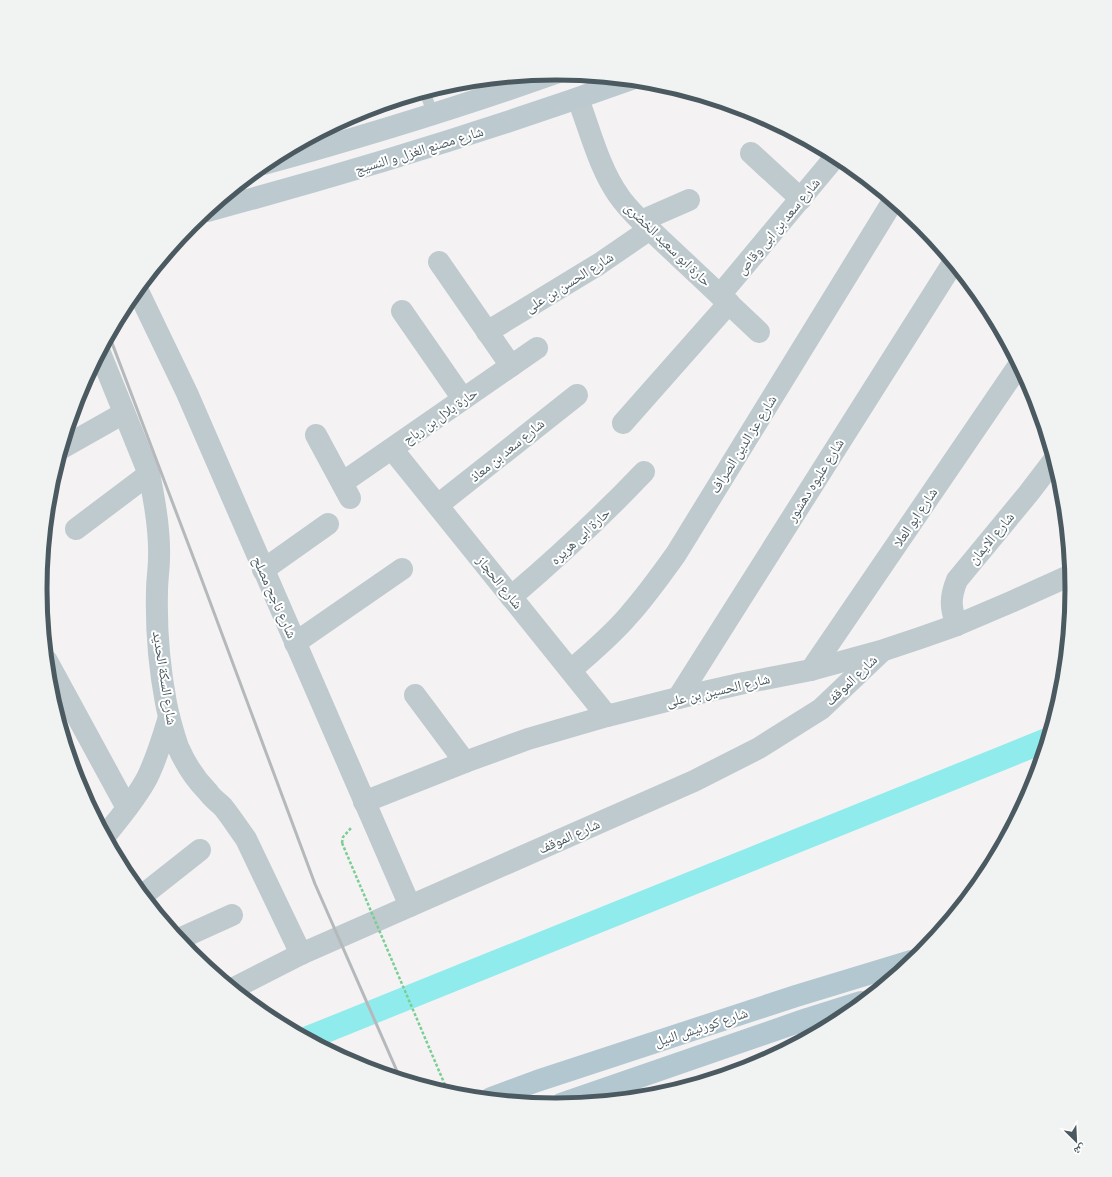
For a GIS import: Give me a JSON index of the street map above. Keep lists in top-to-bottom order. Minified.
{"streets":{"main road":["شارع مصنع الغزل و النسيج","شارع كورنيش النيل"],"street":["شارع سعد بن ابى وقاص","حارة ابو سعيد الخضرى","شارع الحسن بن على","حارة بلال بن رباح","شارع عز الدين الصراف","شارع سعد بن معاذ","شارع عليوه دهشور","شارع ابو العلا","حارة ابى هريره","شارع الايمان","شارع الحجاز","شارع ناجح مصلح","شارع السكة الحديد","شارع الموقف","شارع الحسين بن على"]},"crossings":[["شارع مصنع الغزل و النسيج","حارة ابو سعيد الخضرى"],["شارع سعد بن ابى وقاص","حارة ابو سعيد الخضرى"],["حارة ابو سعيد الخضرى","شارع الحسن بن على"],["حارة بلال بن رباح","شارع الحجاز"],["شارع عز الدين الصراف","شارع الحجاز"],["شارع سعد بن معاذ","شارع الحجاز"],["شارع عليوه دهشور","شارع الحسين بن على"],["شارع ابو العلا","شارع الحسين بن على"],["حارة ابى هريره","شارع الحجاز"],["شارع الايمان","شارع الحسين بن على"],["شارع الحجاز","شارع الحسين بن على"],["شارع ناجح مصلح","شارع الموقف"],["شارع ناجح مصلح","شارع الحسين بن على"],["شارع السكة الحديد","شارع الموقف"],["شارع الموقف","شارع الحسين بن على"]],"north":"bottom right"}
